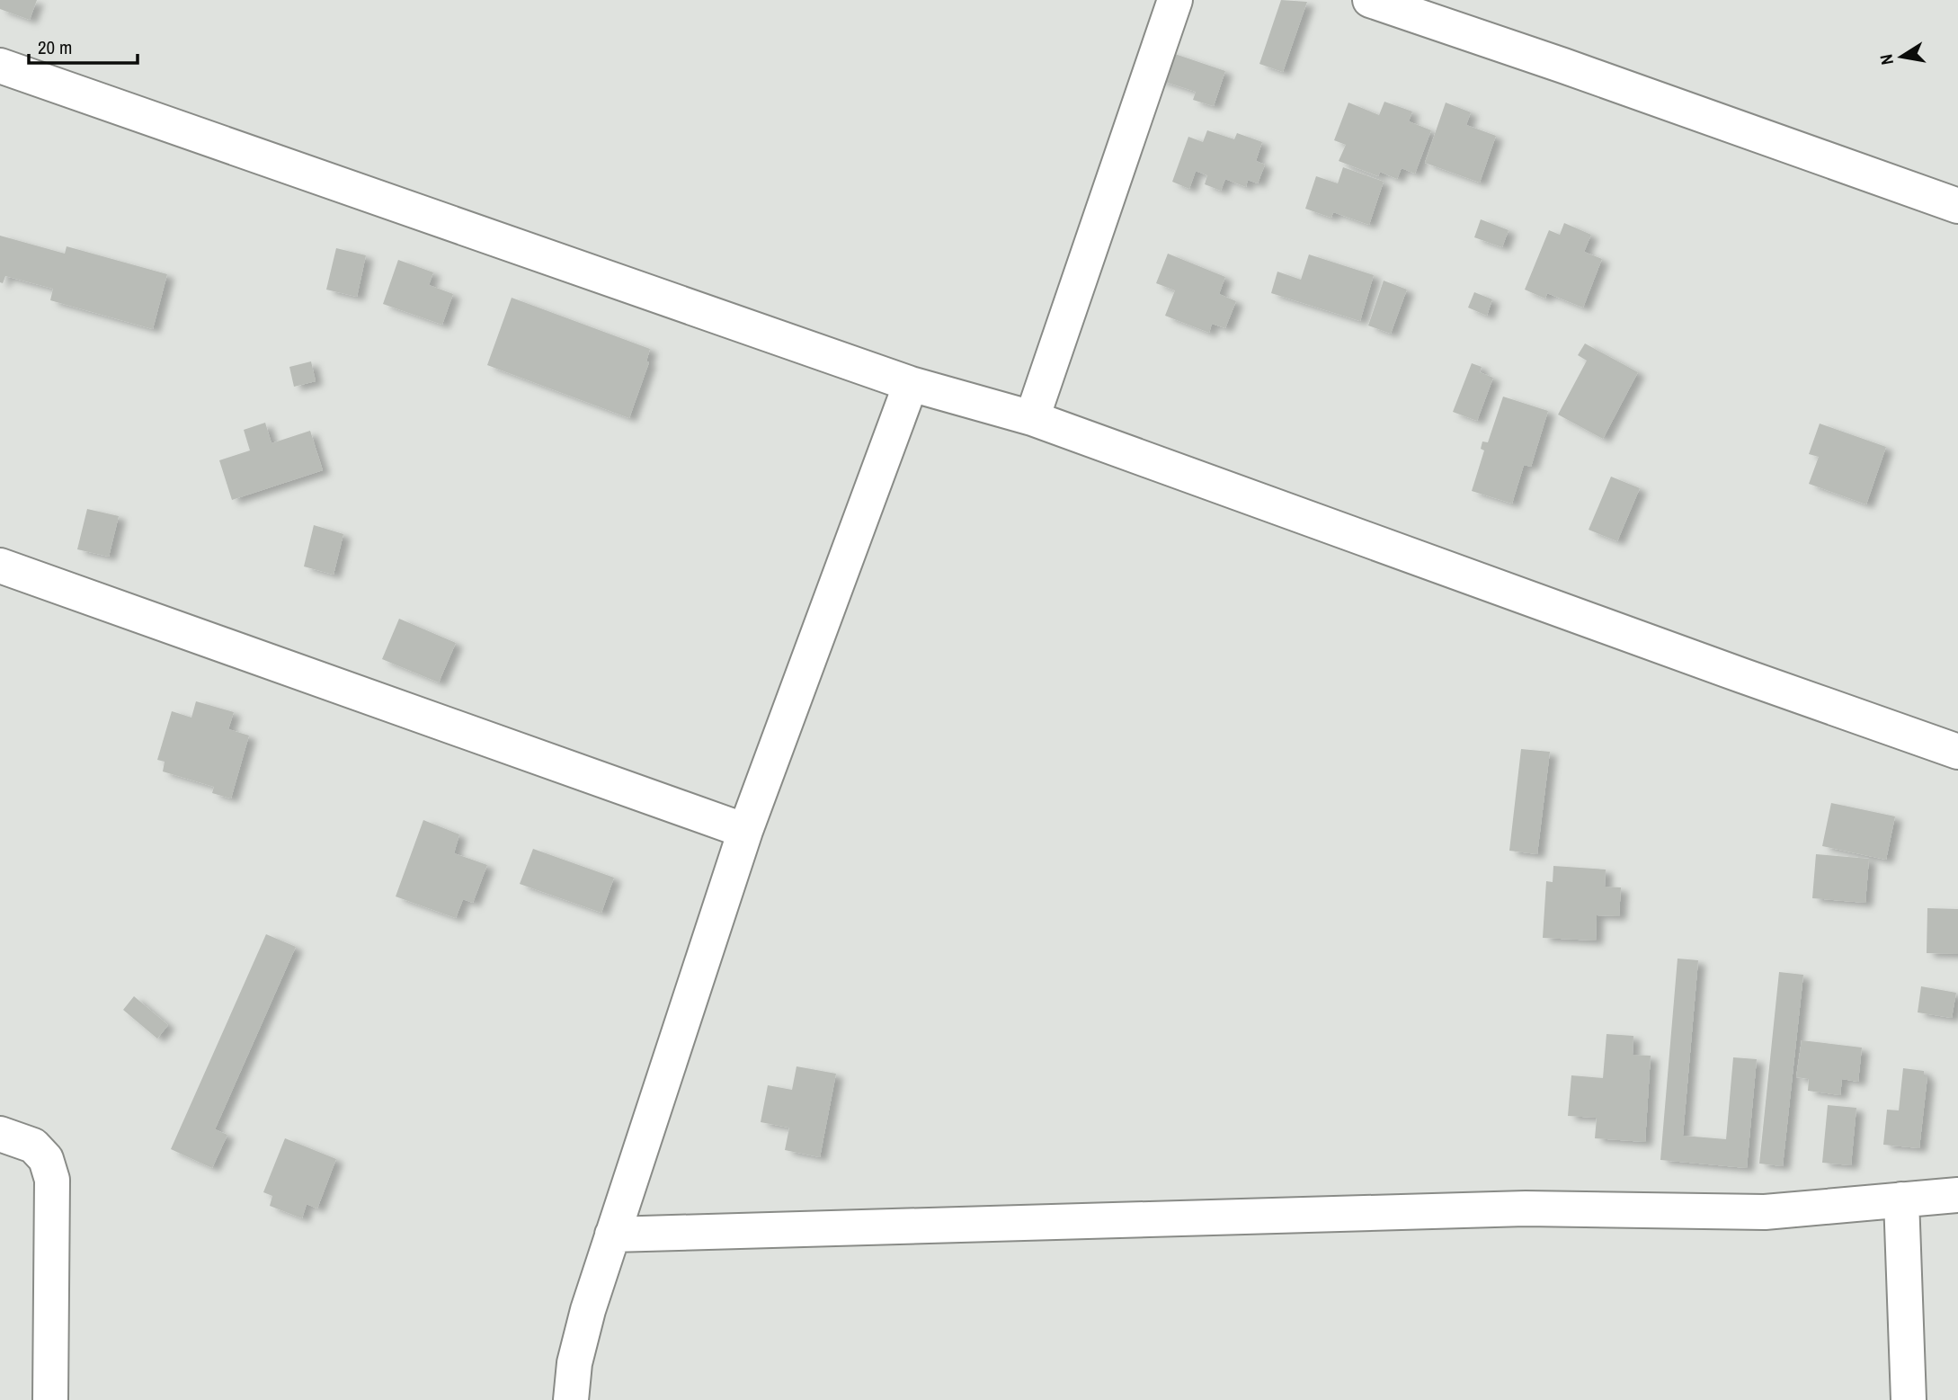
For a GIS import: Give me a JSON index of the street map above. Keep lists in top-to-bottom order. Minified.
{"scale_bar":"20 m","north":"left"}
